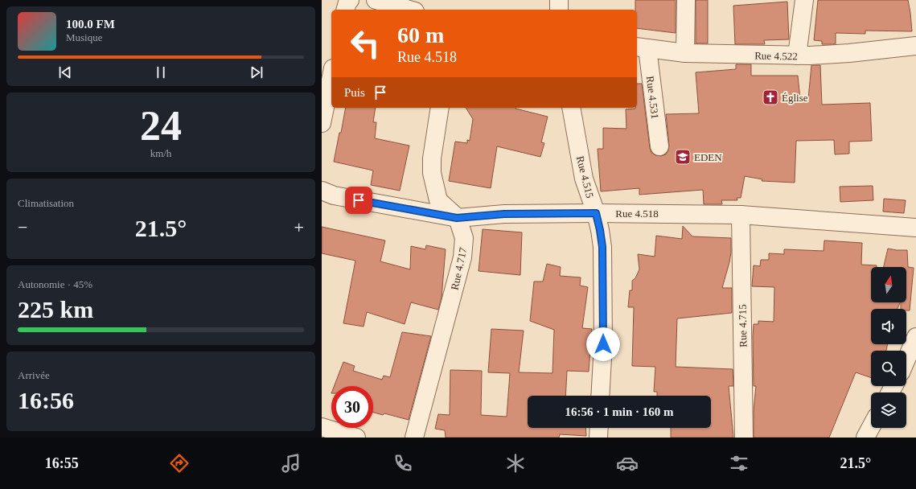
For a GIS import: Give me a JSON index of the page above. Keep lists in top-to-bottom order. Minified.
{"streets":{"street":["Rue 4.522","Rue 4.531","Rue 4.515","Rue 4.518","Rue 4.717","Rue 4.715"]},"crossings":[["Rue 4.522","Rue 4.531"],["Rue 4.515","Rue 4.518"],["Rue 4.518","Rue 4.717"],["Rue 4.518","Rue 4.715"]],"places":{"church":["Église"],"school or university":["EDEN"]},"north":"top","page":{"turn":["60 m","Rue 4.518"],"song":["100.0 FM","Musique"],"then":"Puis","tile":[["24","km/h"],"Climatisation",["Autonomie · 45%","225 km"],["Arrivée","16:56"]],"heat":["−","21.5°","+"],"limit":"30","trip":"16:56 · 1 min · 160 m","tabs":["16:55","21.5°"]}}
